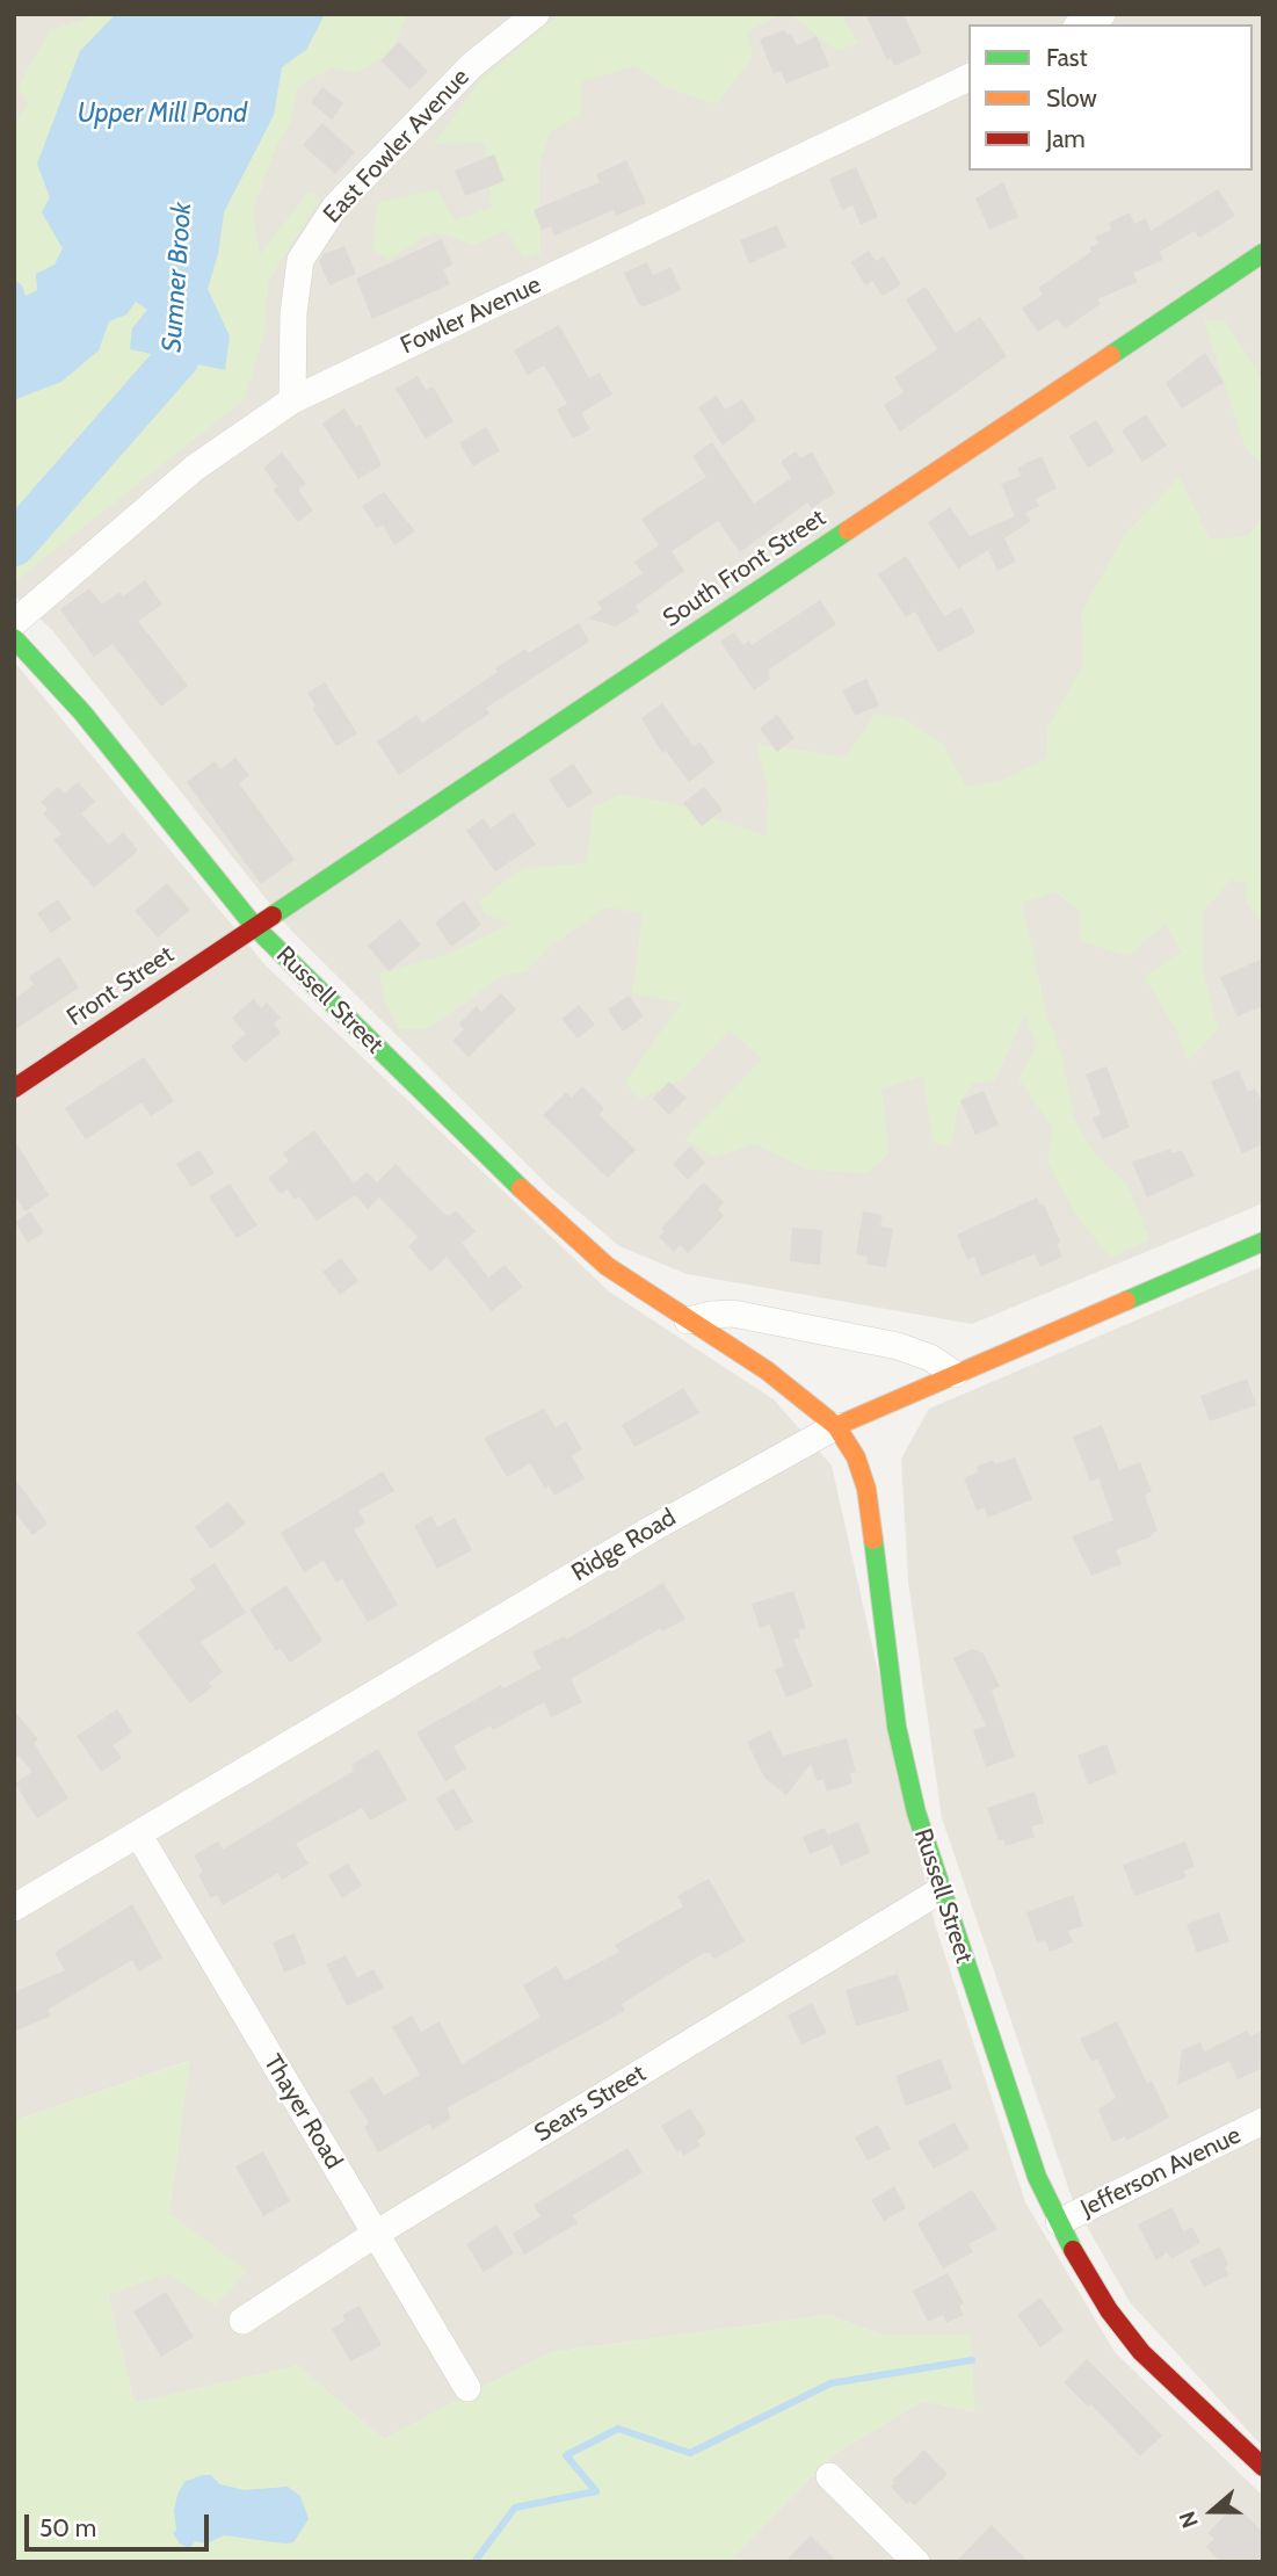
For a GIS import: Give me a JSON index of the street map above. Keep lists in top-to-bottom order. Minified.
{"streets":{"main road":["South Front Street","Front Street","Russell Street","Ridge Road"],"street":["East Fowler Avenue","Fowler Avenue","Sears Street","Thayer Road","Jefferson Avenue"]},"crossings":[["East Fowler Avenue","Fowler Avenue"],["South Front Street","Front Street"],["South Front Street","Russell Street"],["Front Street","Russell Street"],["Russell Street","Ridge Road"],["Russell Street","Sears Street"],["Russell Street","Jefferson Avenue"],["Ridge Road","Thayer Road"],["Sears Street","Thayer Road"]],"water":["Upper Mill Pond","Sumner Brook"],"legend":["Fast","Slow","Jam"],"scale_bar":"50 m","north":"left"}
